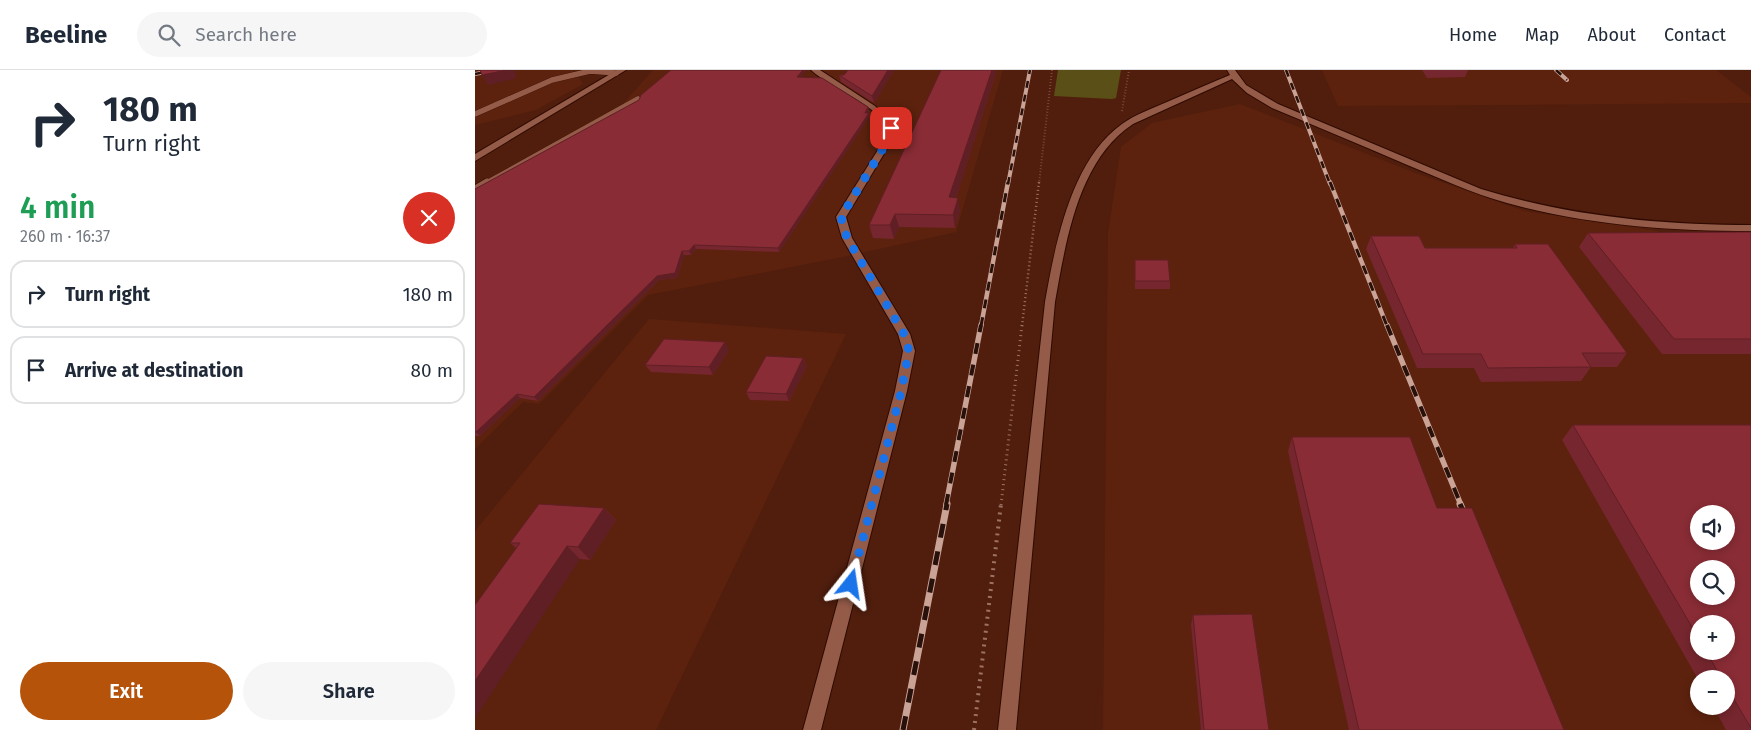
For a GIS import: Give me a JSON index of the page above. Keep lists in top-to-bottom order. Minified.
{"page":{"header":"Beeline","search":"Search here","nav":["Home","Map","About","Contact"],"turn":["180 m","Turn right"],"heading":["4 min","260 m · 16:37"],"list":[{"name":"Turn right","value":"180 m"},{"name":"Arrive at destination","value":"80 m"}],"map_buttons":["+","−"],"buttons":["Exit","Share"]}}
